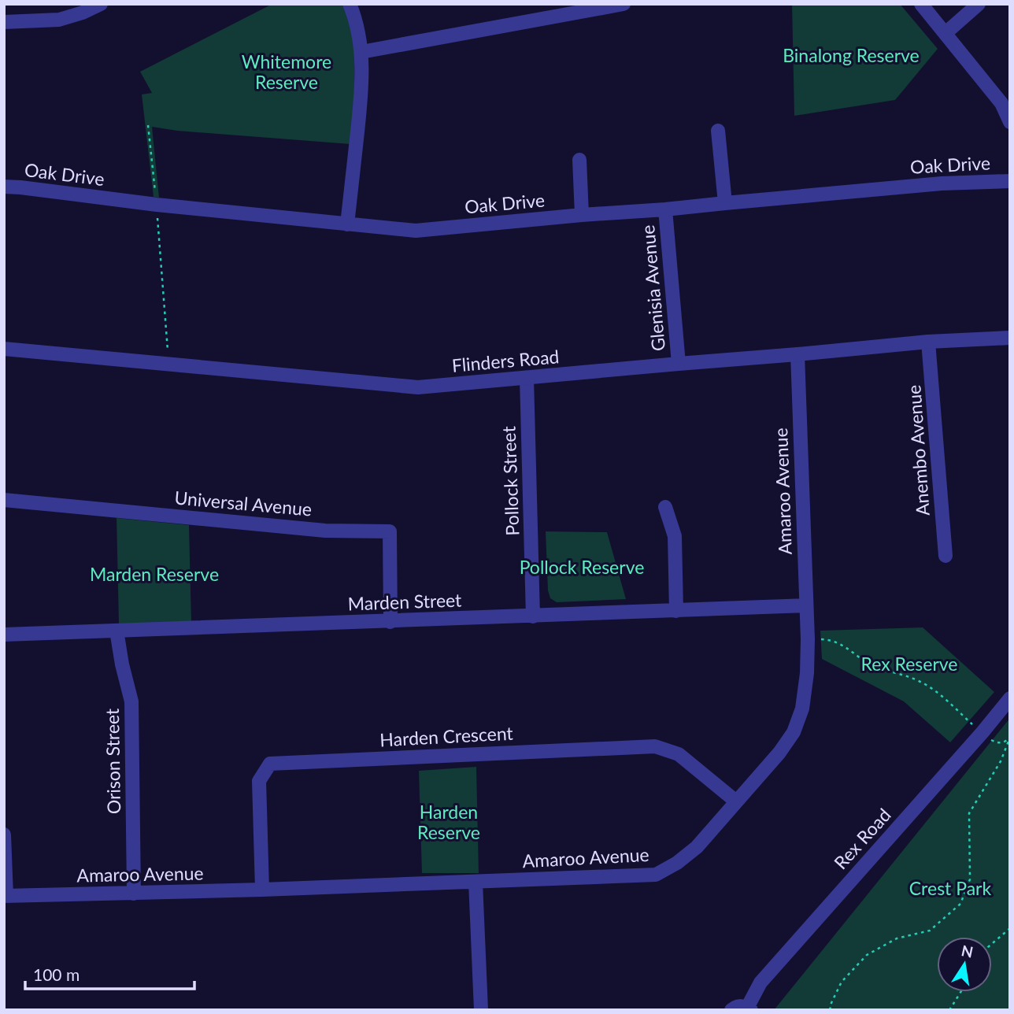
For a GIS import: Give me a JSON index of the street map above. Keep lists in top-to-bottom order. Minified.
{"streets":{"street":["Oak Drive","Glenisia Avenue","Flinders Road","Anembo Avenue","Pollock Street","Amaroo Avenue","Universal Avenue","Marden Street","Harden Crescent","Orison Street","Rex Road"]},"crossings":[["Oak Drive","Glenisia Avenue"],["Glenisia Avenue","Flinders Road"],["Flinders Road","Anembo Avenue"],["Flinders Road","Pollock Street"],["Flinders Road","Amaroo Avenue"],["Pollock Street","Marden Street"],["Amaroo Avenue","Marden Street"],["Amaroo Avenue","Harden Crescent"],["Amaroo Avenue","Orison Street"],["Universal Avenue","Marden Street"],["Marden Street","Orison Street"]],"parks":["Binalong Reserve","Whitemore Reserve","Pollock Reserve","Marden Reserve","Rex Reserve","Harden Reserve","Crest Park"],"scale_bar":"100 m","north":"top"}
